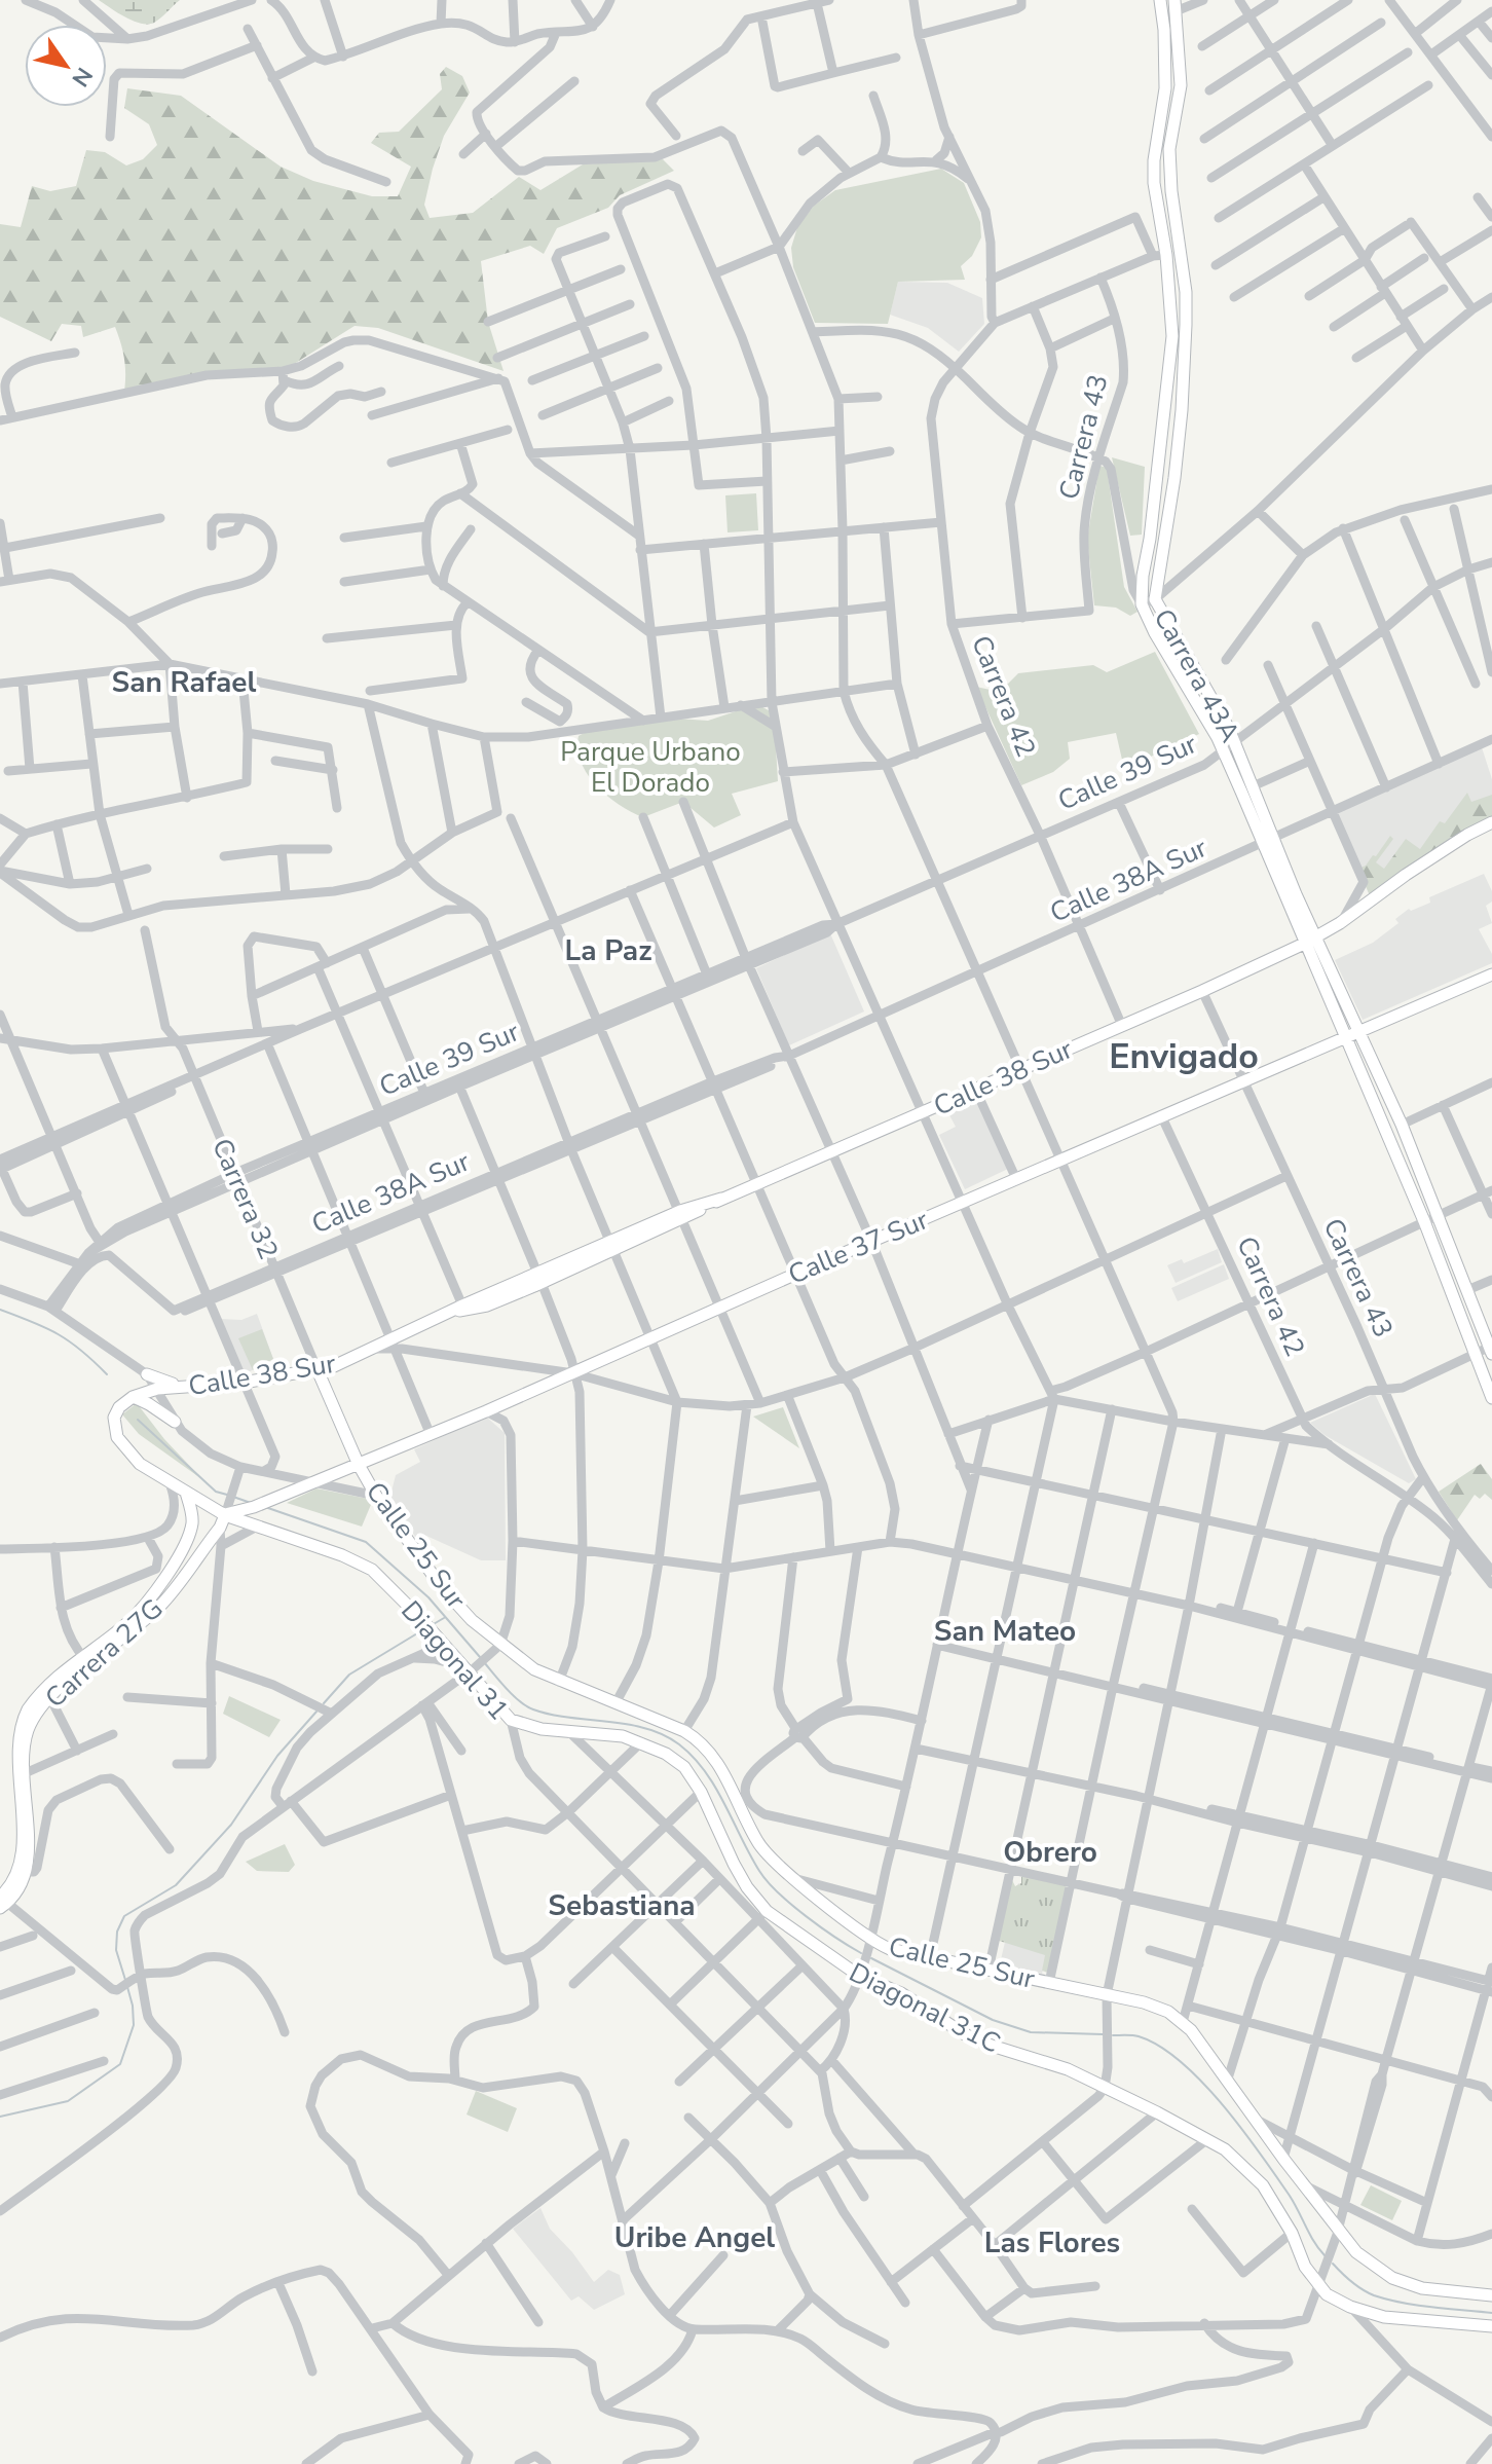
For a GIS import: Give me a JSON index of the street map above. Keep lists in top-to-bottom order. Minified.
{"streets":{"main road":["Carrera 43A","Calle 38 Sur","Carrera 32","Calle 37 Sur","Calle 25 Sur","Carrera 27G","Diagonal 31","Diagonal 31C"],"street":["Carrera 43","Carrera 42","Calle 39 Sur","Calle 38A Sur"]},"crossings":[["Carrera 43","Carrera 43A"],["Carrera 43","Calle 38 Sur"],["Carrera 43","Calle 37 Sur"],["Carrera 43A","Calle 39 Sur"],["Carrera 43A","Calle 38A Sur"],["Carrera 43A","Calle 38 Sur"],["Carrera 43A","Calle 37 Sur"],["Carrera 42","Calle 39 Sur"],["Carrera 42","Calle 38A Sur"],["Carrera 42","Calle 38 Sur"],["Carrera 42","Calle 37 Sur"],["Calle 39 Sur","Calle 38A Sur"],["Calle 39 Sur","Carrera 32"],["Calle 38A Sur","Carrera 32"],["Calle 38 Sur","Carrera 32"],["Calle 38 Sur","Diagonal 31"],["Carrera 32","Calle 37 Sur"],["Carrera 32","Calle 25 Sur"],["Calle 37 Sur","Calle 25 Sur"],["Calle 37 Sur","Carrera 27G"],["Calle 37 Sur","Diagonal 31"],["Carrera 27G","Diagonal 31"],["Diagonal 31","Diagonal 31C"]],"districts":["San Rafael","La Paz","Envigado","San Mateo","Obrero","Sebastiana","Uribe Angel","Las Flores"],"parks":["Parque Urbano El Dorado"],"north":"bottom right"}
